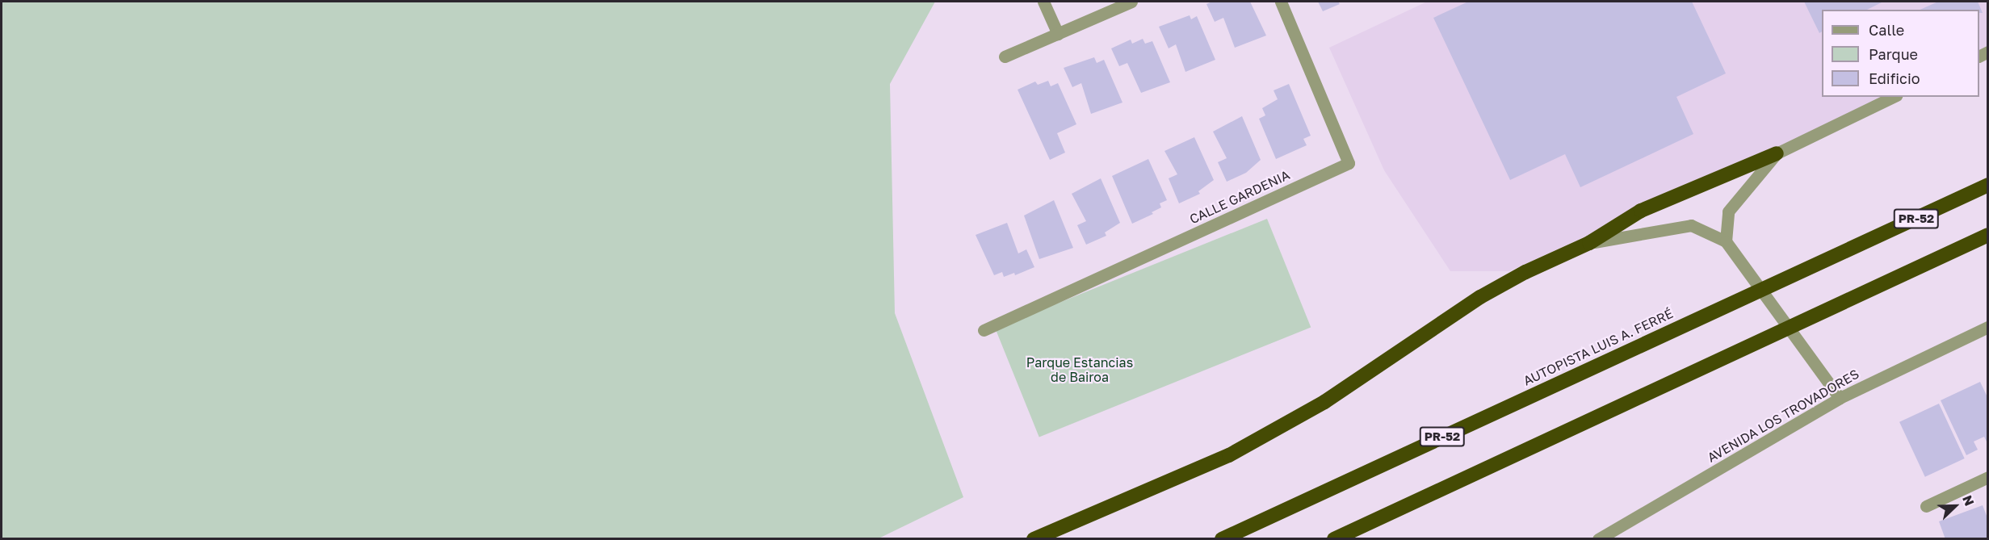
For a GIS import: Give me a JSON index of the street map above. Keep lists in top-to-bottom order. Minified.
{"streets":{"highway":["PR-52","AUTOPISTA LUIS A. FERRÉ"],"street":["CALLE GARDENIA","AVENIDA LOS TROVADORES"]},"parks":["Parque Estancias de Bairoa"],"legend":["Calle","Parque","Edificio"],"north":"top right"}
